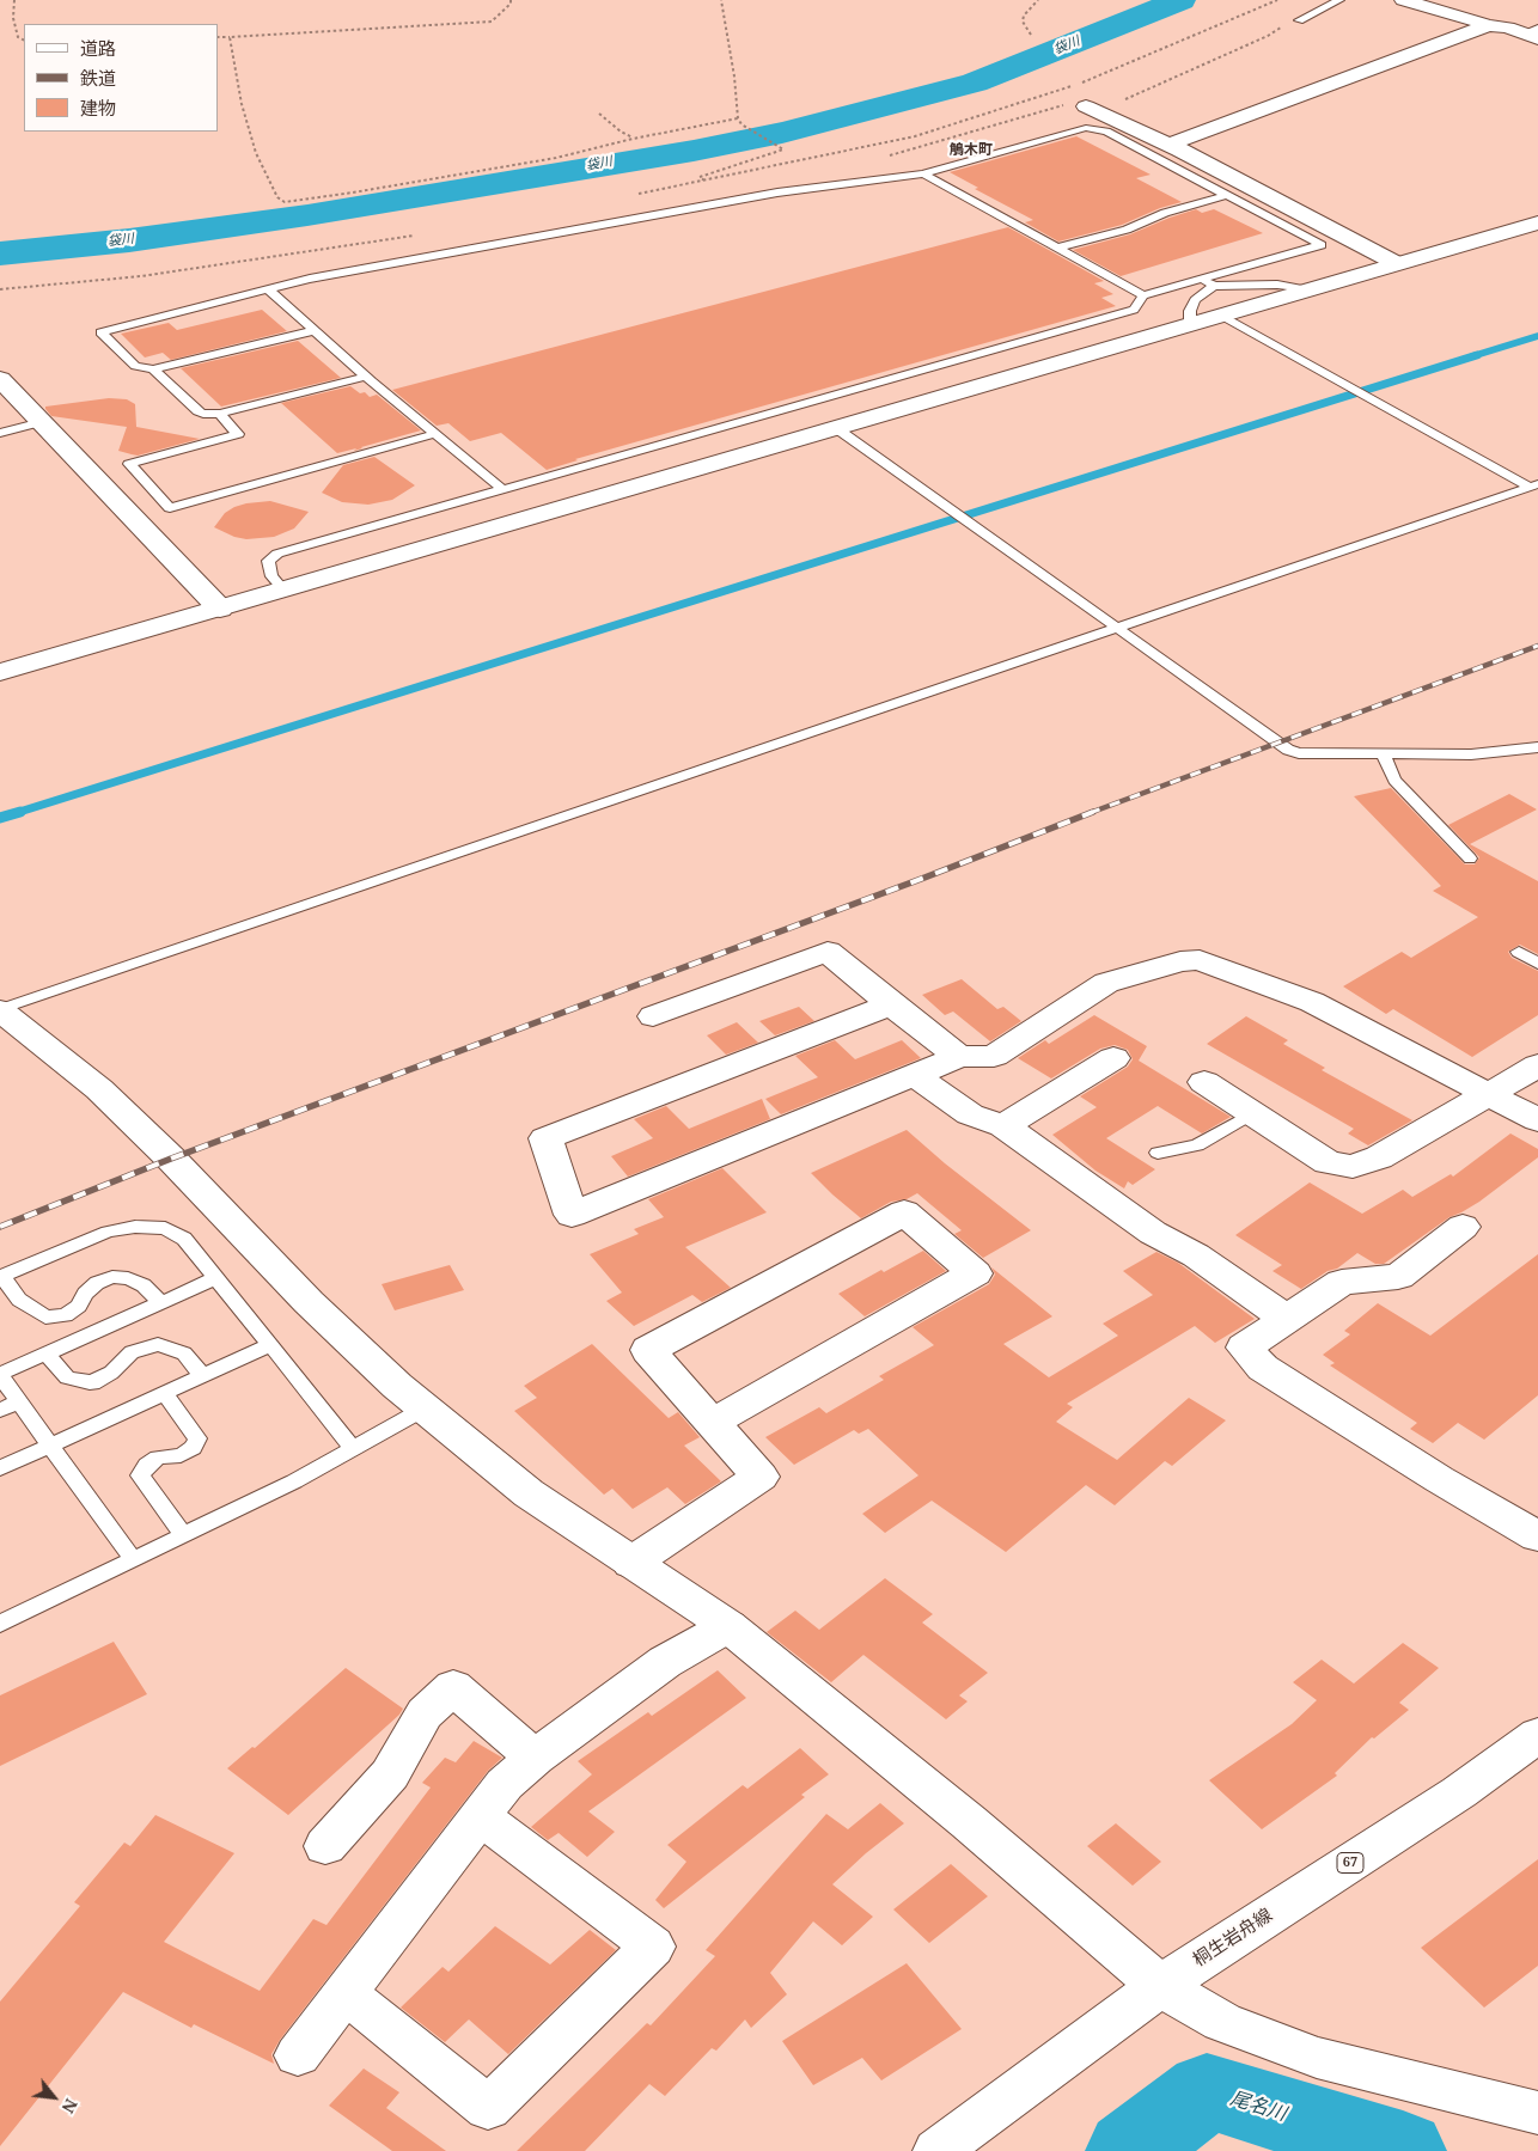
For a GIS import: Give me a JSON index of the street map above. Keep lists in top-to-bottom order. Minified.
{"streets":{"street":["67","桐生岩舟線"]},"districts":["鵤木町"],"water":["袋川","尾名川"],"legend":["道路","鉄道","建物"],"north":"bottom right"}
